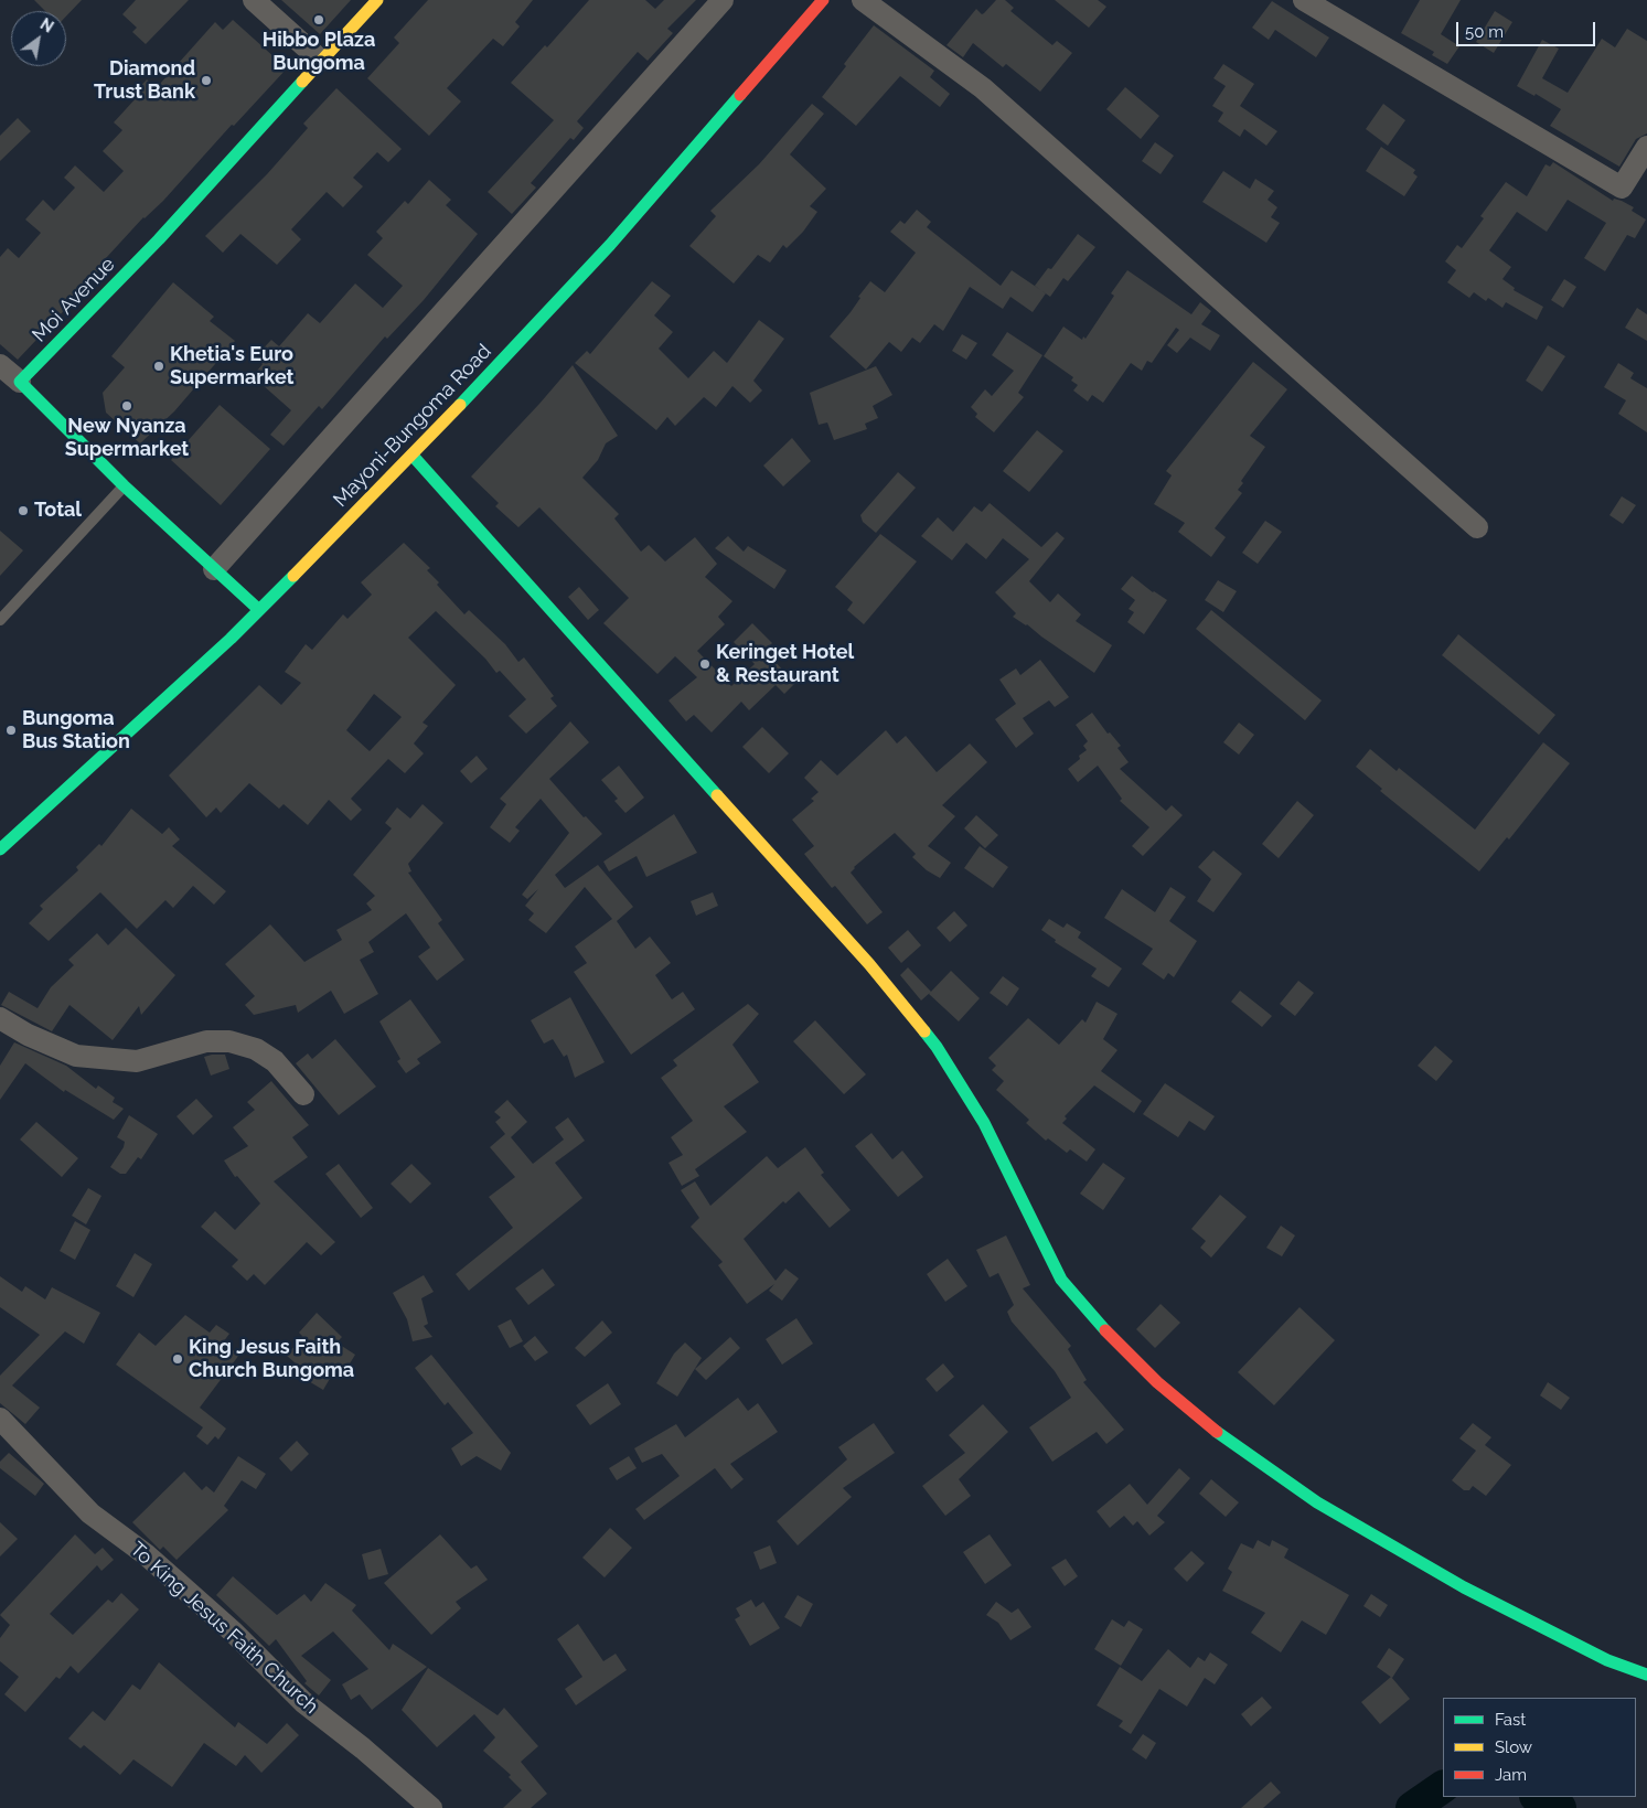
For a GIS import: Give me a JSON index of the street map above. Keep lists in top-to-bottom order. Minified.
{"streets":{"street":["Moi Avenue","Mayoni-Bungoma Road","To King Jesus Faith Church"]},"places":["Hibbo Plaza Bungoma","Diamond Trust Bank","Khetia's Euro Supermarket","New Nyanza Supermarket","Total","Keringet Hotel & Restaurant","Bungoma Bus Station","King Jesus Faith Church Bungoma"],"legend":["Fast","Slow","Jam"],"scale_bar":"50 m","north":"top right"}
